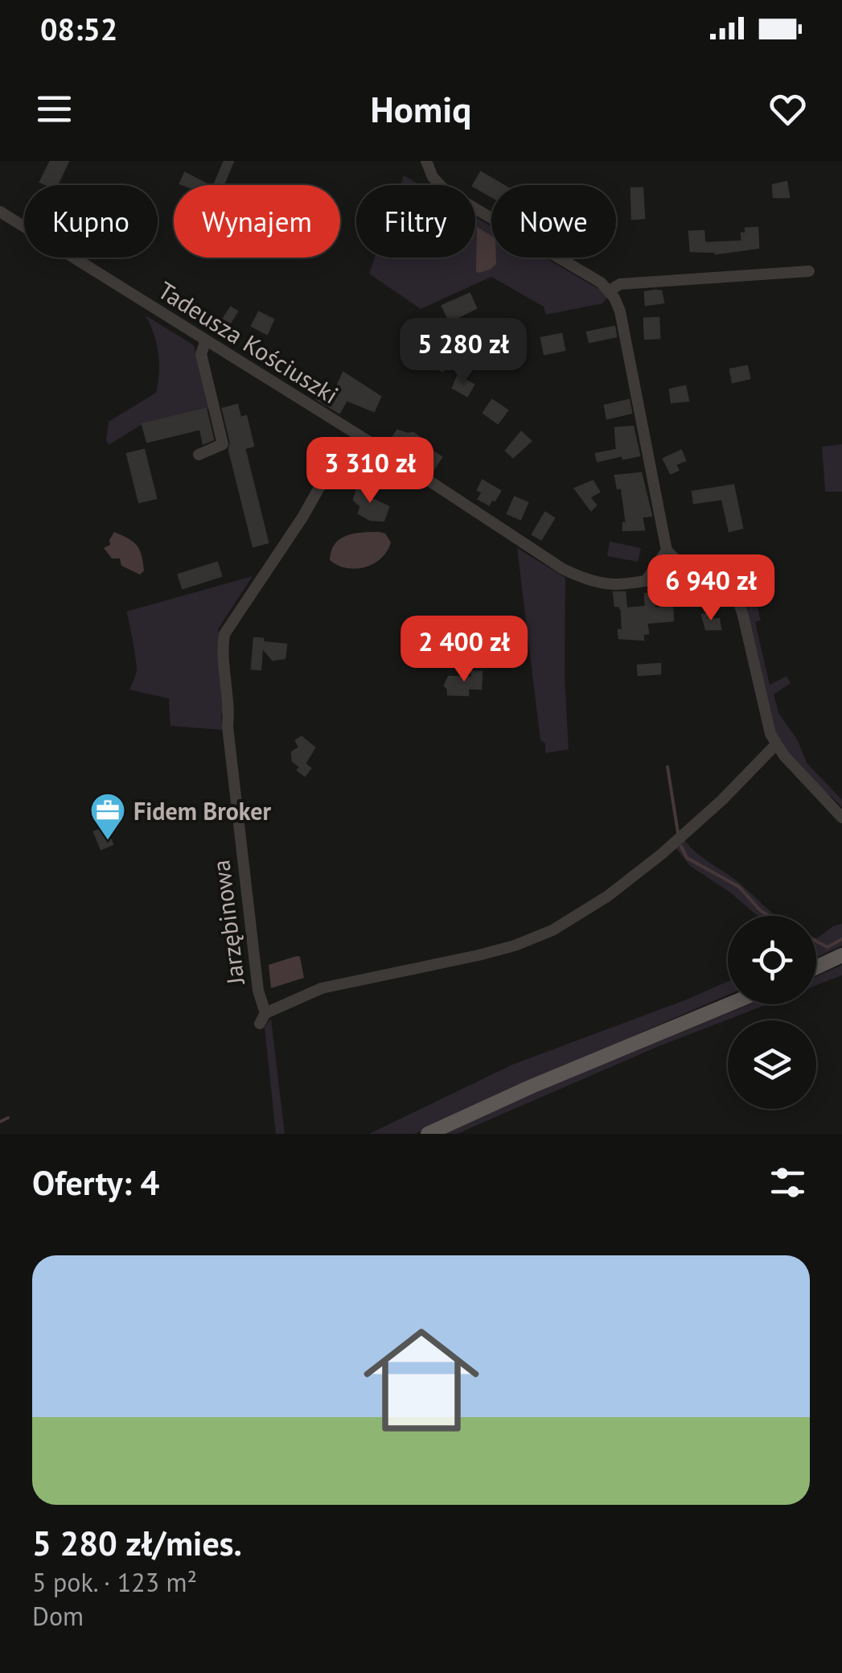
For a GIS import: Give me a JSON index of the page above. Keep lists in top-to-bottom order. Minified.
{"streets":{"street":["Tadeusza Kościuszki","Jarzębinowa"]},"crossings":[["Tadeusza Kościuszki","Jarzębinowa"]],"places":{"office":["Fidem Broker"]},"page":{"status":"08:52","header":"Homiq","chip":["Kupno","Wynajem","Filtry","Nowe"],"price":["5 280 zł","3 310 zł","6 940 zł","2 400 zł"],"heading":"Oferty: 4","list":[{"name":"5 280 zł/mies.","note":"5 pok. · 123 m² · Dom"}]}}
